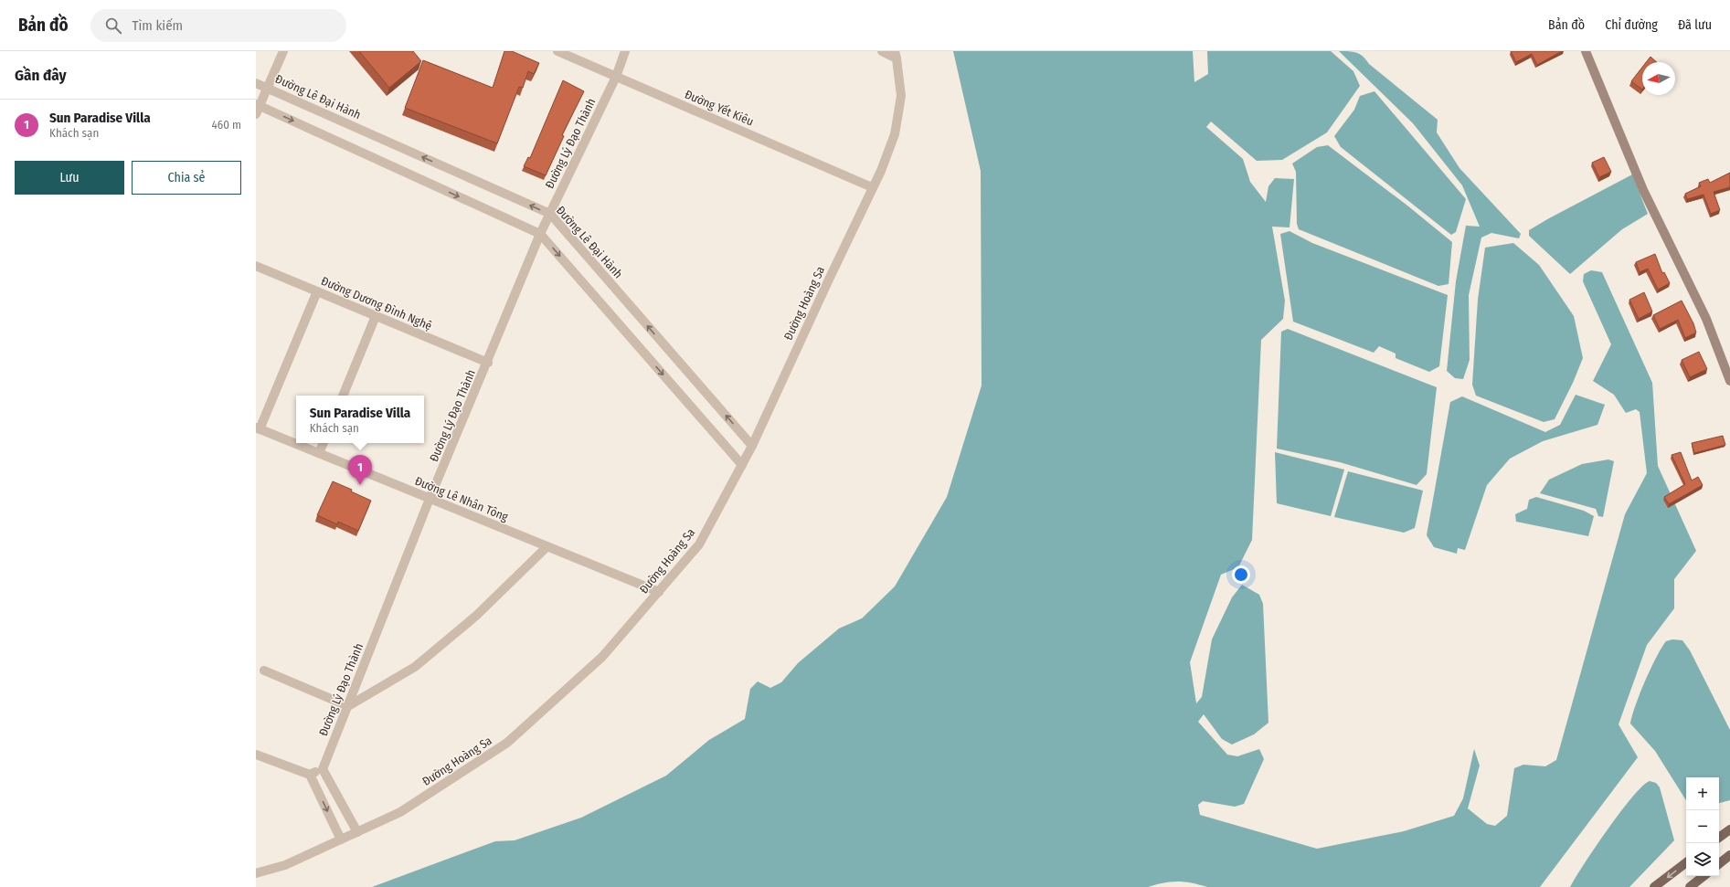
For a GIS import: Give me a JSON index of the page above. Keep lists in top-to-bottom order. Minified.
{"streets":{"street":["Đường Lê Đại Hành","Đường Yết Kiêu","Đường Lý Đạo Thành","Đường Dương Đình Nghệ","Đường Hoàng Sa","Đường Lê Nhân Tông"]},"crossings":[["Đường Lê Đại Hành","Đường Lý Đạo Thành"],["Đường Lê Đại Hành","Đường Hoàng Sa"],["Đường Yết Kiêu","Đường Lý Đạo Thành"],["Đường Yết Kiêu","Đường Hoàng Sa"],["Đường Lý Đạo Thành","Đường Dương Đình Nghệ"],["Đường Lý Đạo Thành","Đường Lê Nhân Tông"],["Đường Hoàng Sa","Đường Lê Nhân Tông"]],"north":"left","page":{"header":"Bản đồ","search":"Tìm kiếm","nav":["Bản đồ","Chỉ đường","Đã lưu"],"heading":"Gần đây","list":[{"mark":"1","name":"Sun Paradise Villa","note":"Khách sạn","value":"460 m"}],"buttons":["Lưu","Chia sẻ"],"popup":["Sun Paradise Villa","Khách sạn"],"pins":"1","map_buttons":["+","−"]}}
